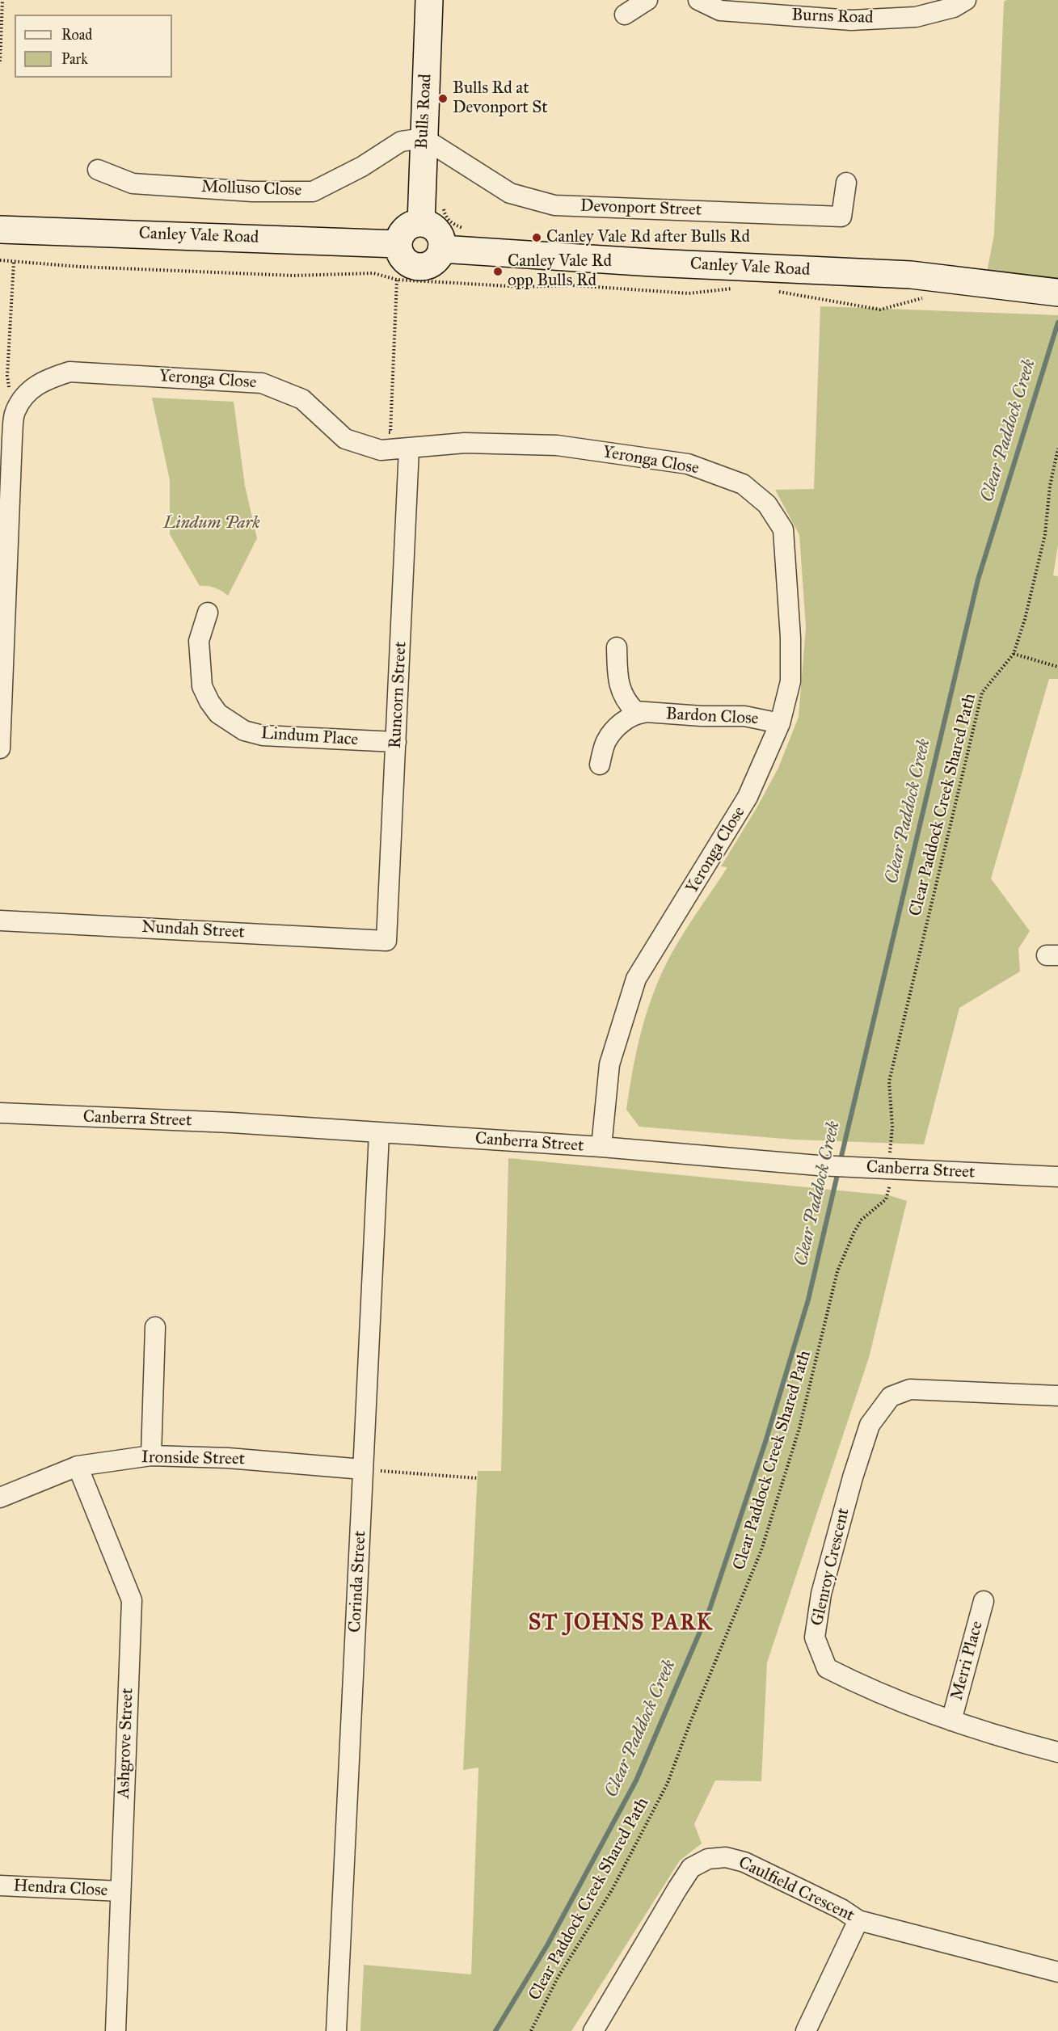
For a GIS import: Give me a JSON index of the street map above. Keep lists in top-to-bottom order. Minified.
{"streets":{"main road":["Bulls Road","Canley Vale Road"],"street":["Burns Road","Molluso Close","Devonport Street","Yeronga Close","Runcorn Street","Bardon Close","Lindum Place","Nundah Street","Canberra Street","Ironside Street","Glenroy Crescent","Corinda Street","Merri Place","Ashgrove Street","Hendra Close","Caulfield Crescent"],"path":["Clear Paddock Creek Shared Path"]},"crossings":[["Bulls Road","Molluso Close"],["Bulls Road","Devonport Street"],["Bulls Road","Canley Vale Road"],["Molluso Close","Devonport Street"],["Yeronga Close","Runcorn Street"],["Yeronga Close","Bardon Close"],["Yeronga Close","Canberra Street"],["Runcorn Street","Lindum Place"],["Runcorn Street","Nundah Street"],["Canberra Street","Corinda Street"],["Ironside Street","Corinda Street"],["Ironside Street","Ashgrove Street"],["Glenroy Crescent","Merri Place"],["Ashgrove Street","Hendra Close"]],"districts":["ST JOHNS PARK"],"water":["Clear Paddock Creek"],"parks":["Lindum Park"],"places":["Bulls Rd at Devonport St","Canley Vale Rd after Bulls Rd","Canley Vale Rd opp Bulls Rd"],"legend":["Road","Park"]}
